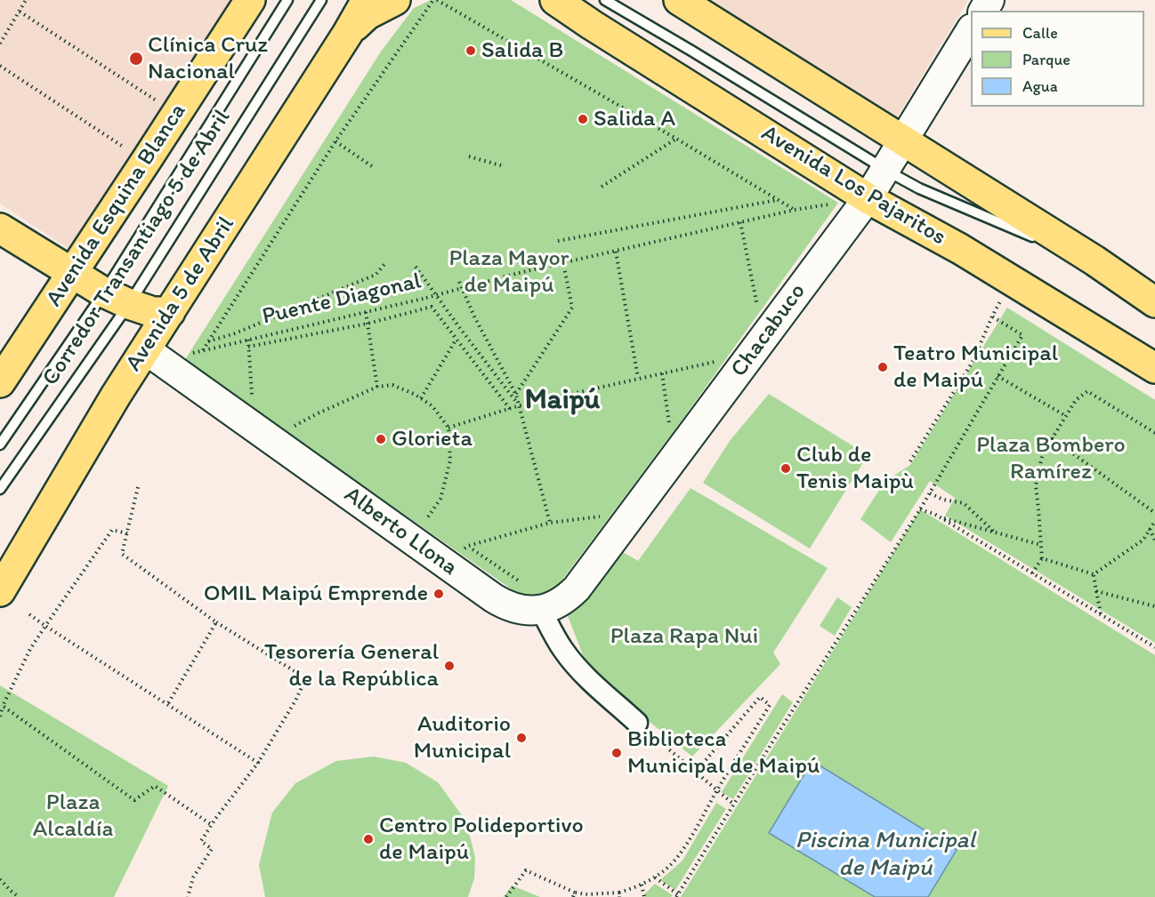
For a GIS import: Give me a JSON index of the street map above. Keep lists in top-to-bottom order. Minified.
{"streets":{"main road":["Avenida Los Pajaritos","Avenida Esquina Blanca","Avenida 5 de Abril","Chacabuco","Alberto Llona"],"lane":["Corredor Transantiago 5 de Abril"],"path":["Puente Diagonal"]},"crossings":[["Avenida Los Pajaritos","Chacabuco"],["Avenida 5 de Abril","Alberto Llona"],["Chacabuco","Alberto Llona"]],"districts":["Maipú"],"water":["Piscina Municipal de Maipú"],"parks":["Plaza Mayor de Maipú","Plaza Bombero Ramírez","Plaza Rapa Nui","Plaza Alcaldía"],"places":["Salida B","Clínica Cruz Nacional","Salida A","Teatro Municipal de Maipú","Glorieta","Club de Tenis Maipù","OMIL Maipú Emprende","Tesorería General de la República","Auditorio Municipal","Biblioteca Municipal de Maipú","Centro Polideportivo de Maipú"],"legend":["Calle","Parque","Agua"]}
